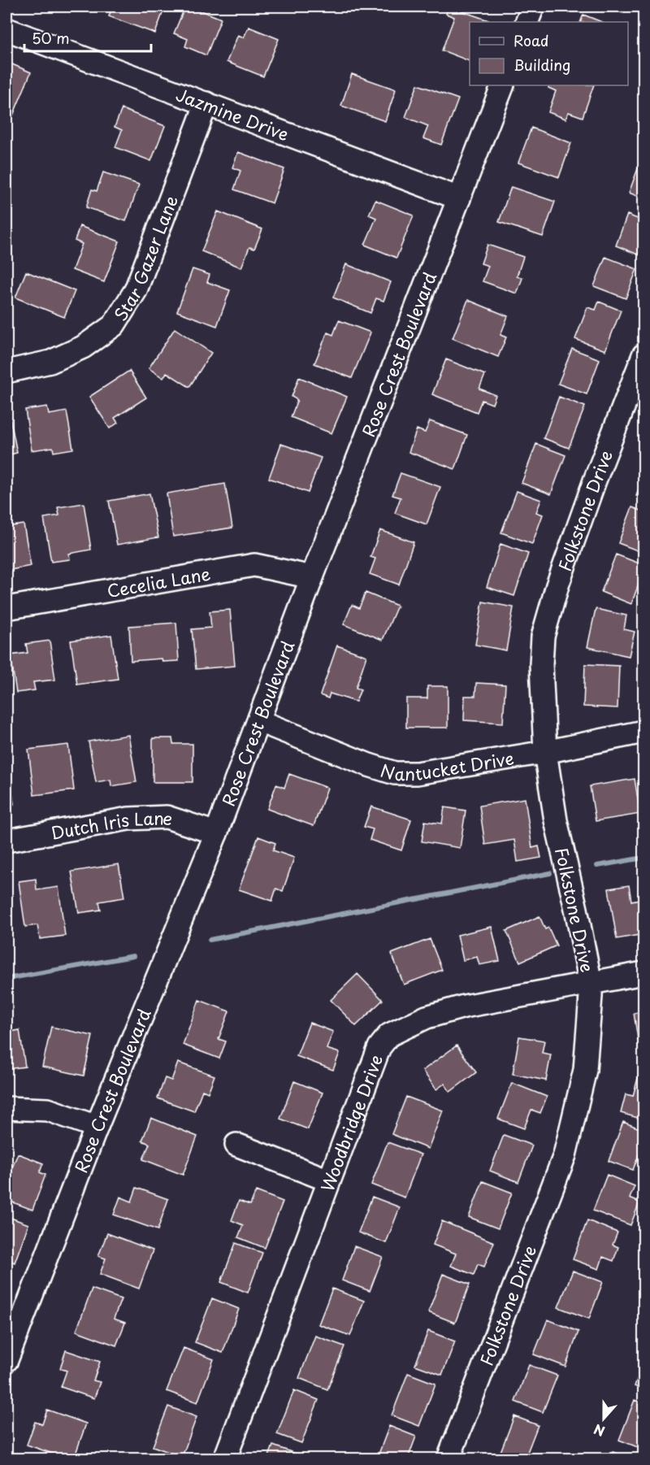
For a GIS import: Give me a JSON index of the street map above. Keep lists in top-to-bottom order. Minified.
{"streets":{"street":["Jazmine Drive","Star Gazer Lane","Rose Crest Boulevard","Folkstone Drive","Cecelia Lane","Nantucket Drive","Dutch Iris Lane","Woodbridge Drive"]},"crossings":[["Jazmine Drive","Star Gazer Lane"],["Jazmine Drive","Rose Crest Boulevard"],["Rose Crest Boulevard","Cecelia Lane"],["Rose Crest Boulevard","Nantucket Drive"],["Rose Crest Boulevard","Dutch Iris Lane"],["Folkstone Drive","Nantucket Drive"],["Folkstone Drive","Woodbridge Drive"]],"legend":["Road","Building"],"scale_bar":"50 m","north":"bottom"}
